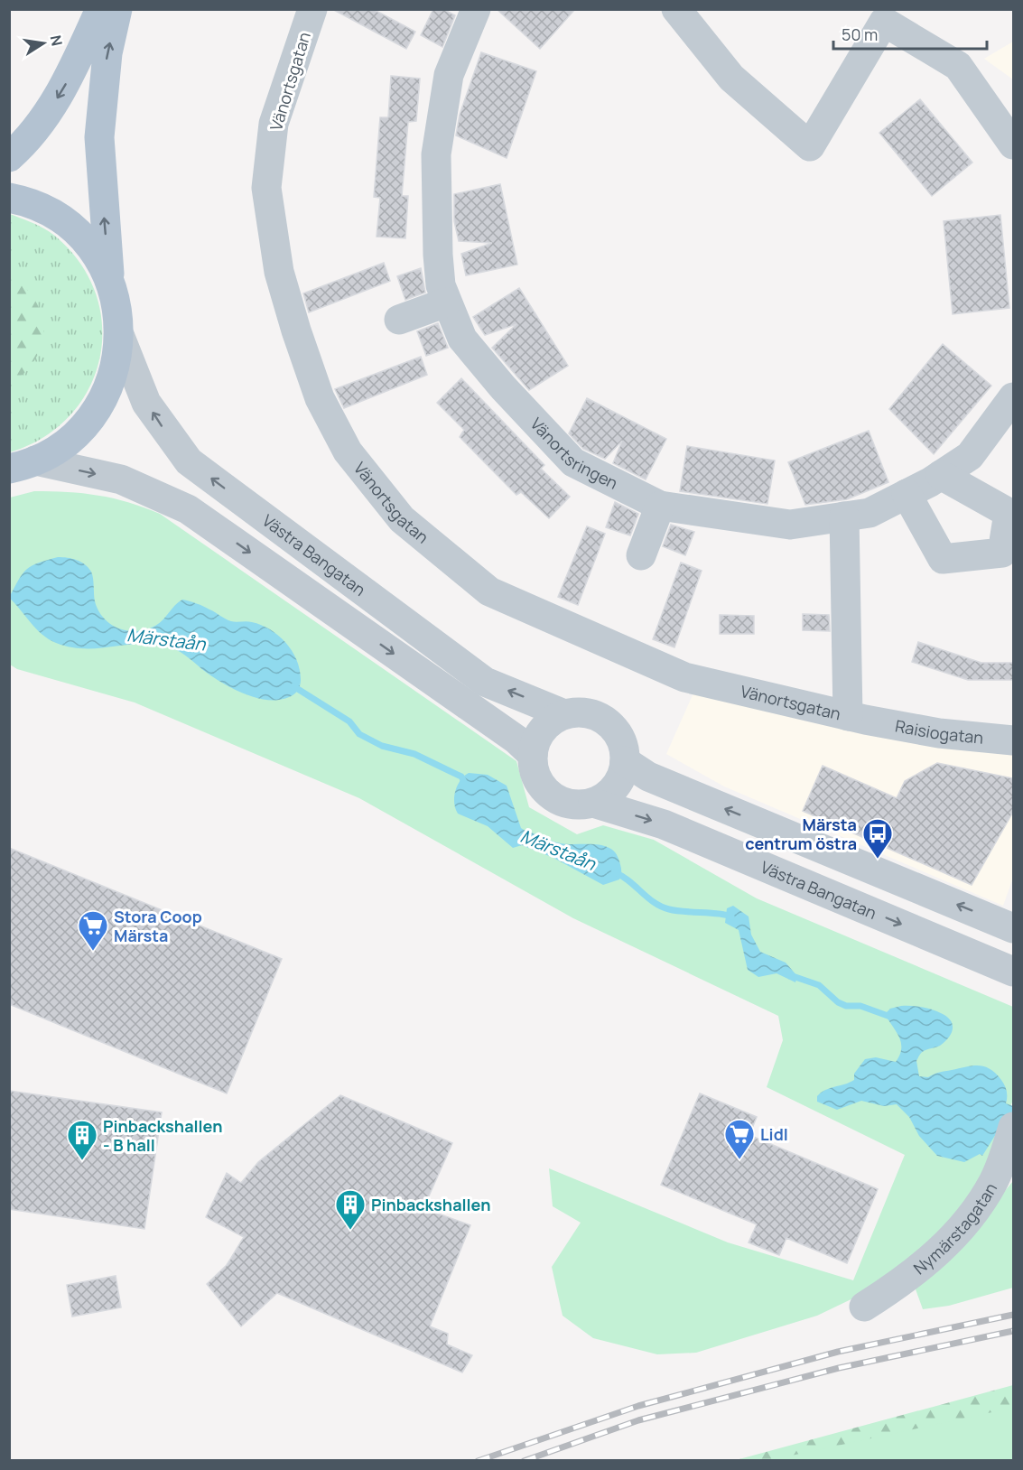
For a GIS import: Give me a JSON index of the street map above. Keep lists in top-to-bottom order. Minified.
{"streets":{"street":["Vänortsgatan","Vänortsringen","Västra Bangatan","Raisiogatan","Nymärstagatan"]},"crossings":[["Vänortsgatan","Raisiogatan"]],"water":["Märstaån"],"places":{"bus stop":["Märsta centrum östra"],"supermarket":["Stora Coop Märsta","Lidl"],"building":["Pinbackshallen - B hall","Pinbackshallen"]},"scale_bar":"50 m","north":"right"}
